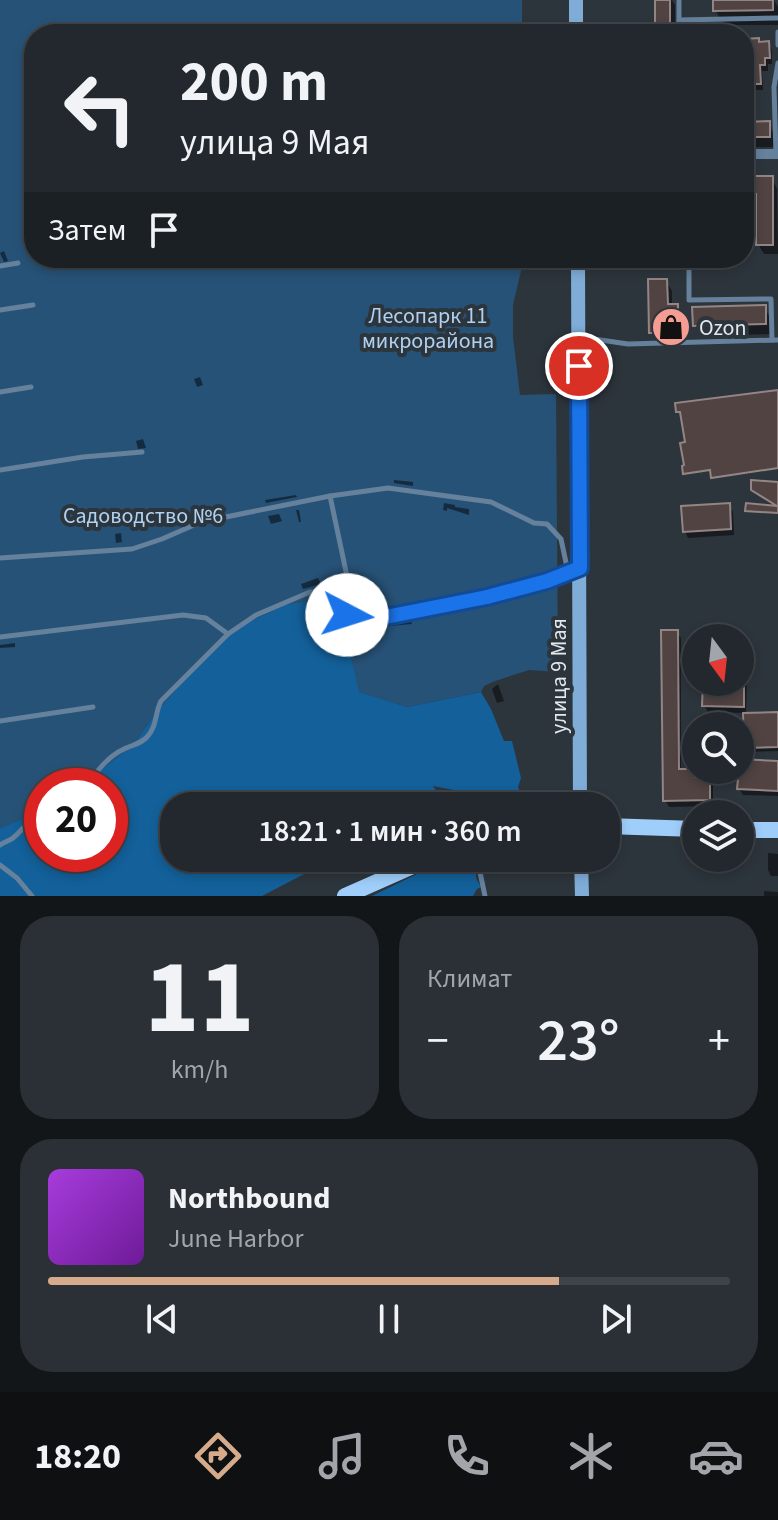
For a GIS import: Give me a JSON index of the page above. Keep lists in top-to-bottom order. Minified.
{"streets":{"main road":["улица 9 Мая"]},"parks":["Лесопарк 11 микрорайона","Садоводство №6"],"places":{"shop":["Ozon"]},"north":"bottom","page":{"turn":["200 m","улица 9 Мая"],"then":"Затем","limit":"20","trip":"18:21 · 1 мин · 360 m","tile":[["11","km/h"],"Климат"],"heat":["−","23°","+"],"song":["Northbound","June Harbor"],"tabs":"18:20"}}
